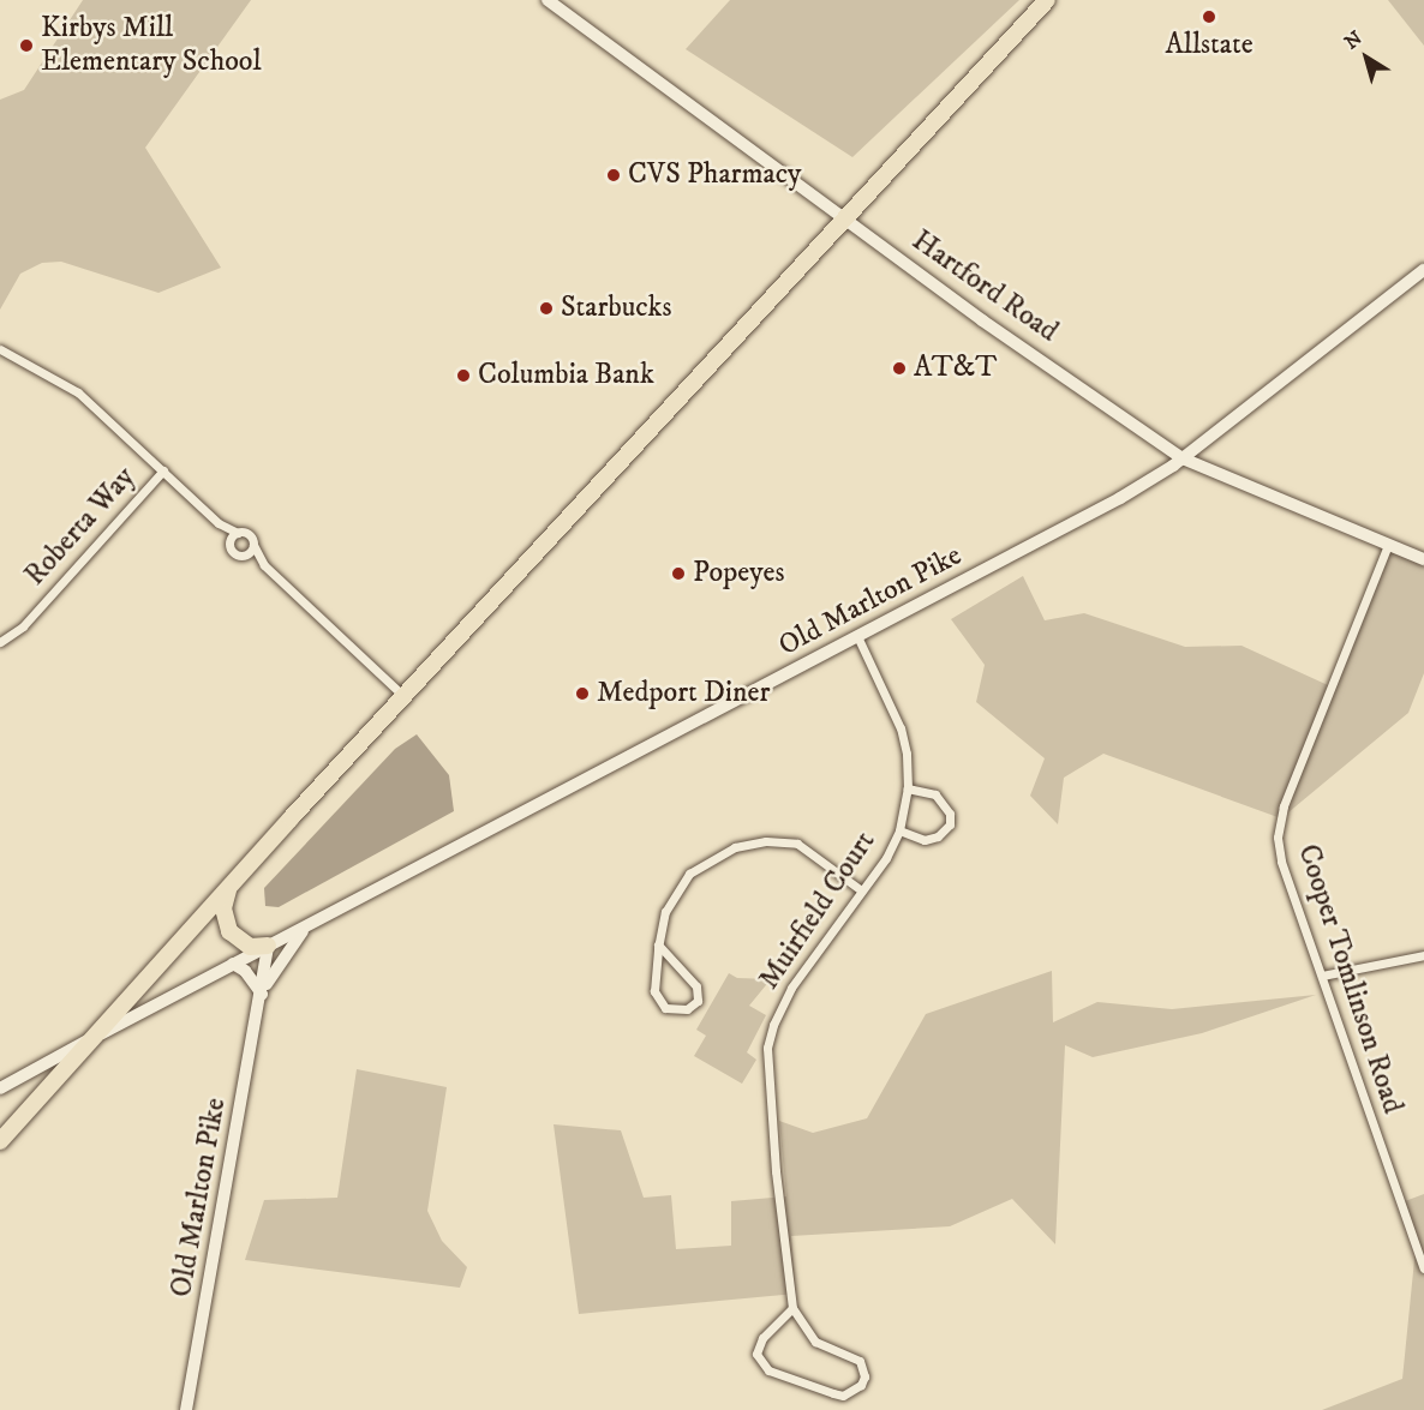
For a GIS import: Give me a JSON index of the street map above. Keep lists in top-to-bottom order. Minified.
{"streets":{"street":["Hartford Road","Roberta Way","Old Marlton Pike","Muirfield Court","Cooper Tomlinson Road"]},"crossings":[["Hartford Road","Old Marlton Pike"],["Hartford Road","Cooper Tomlinson Road"],["Old Marlton Pike","Muirfield Court"]],"places":["Allstate","Kirbys Mill Elementary School","CVS Pharmacy","Starbucks","AT&T","Columbia Bank","Popeyes","Medport Diner"],"north":"top left"}
